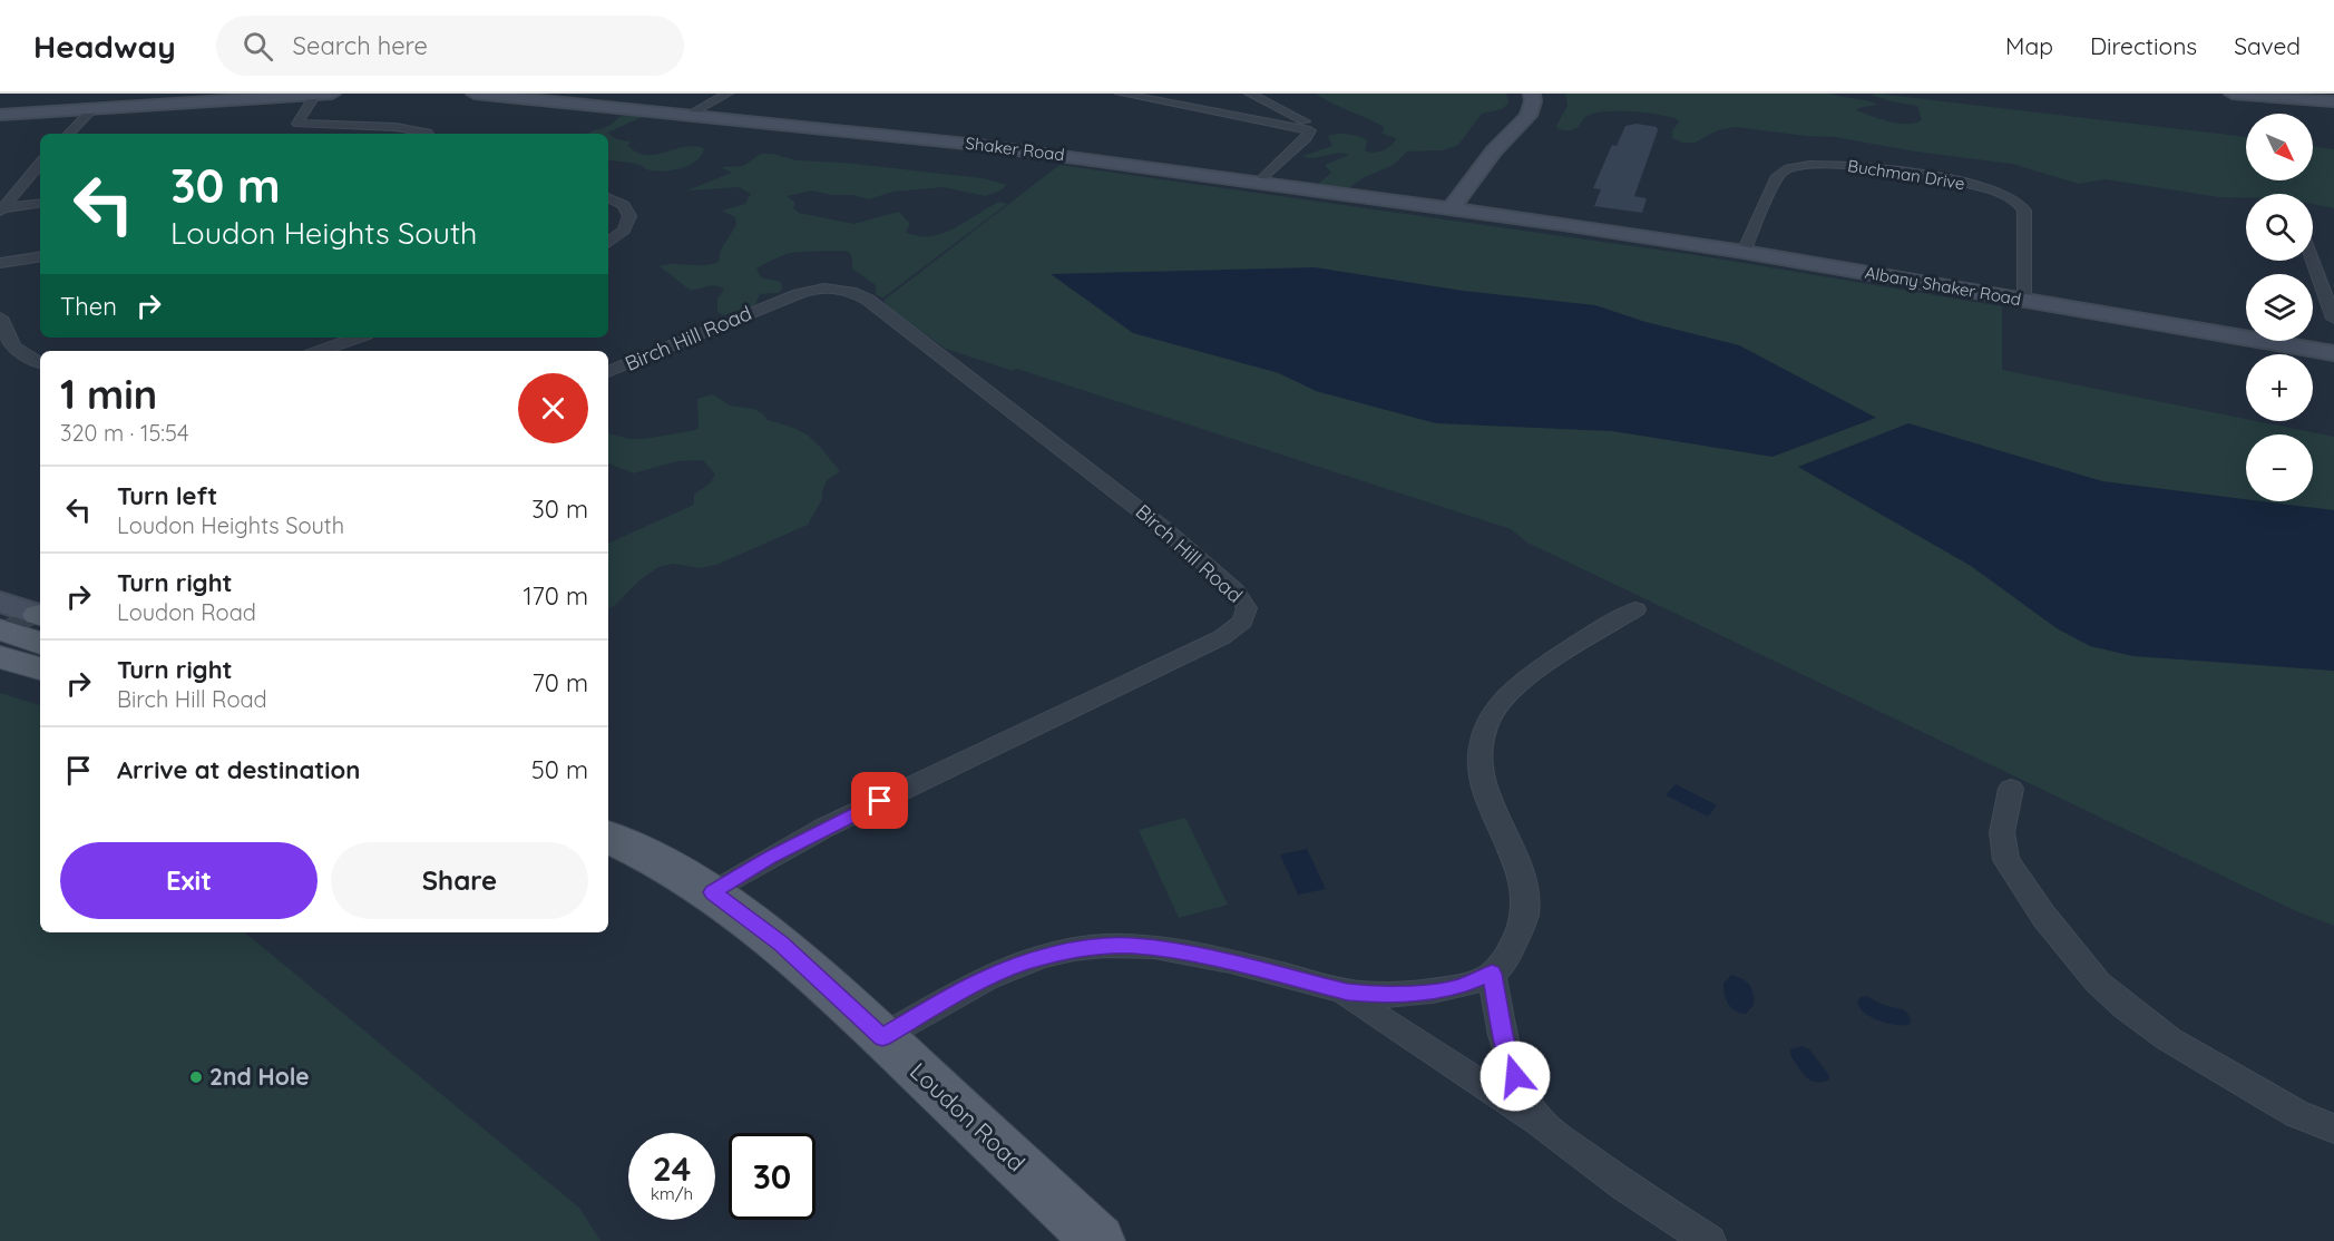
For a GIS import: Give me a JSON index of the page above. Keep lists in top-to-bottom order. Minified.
{"streets":{"main road":["Shaker Road","Albany Shaker Road","Loudon Road"],"street":["Buchman Drive","Birch Hill Road"]},"crossings":[["Shaker Road","Albany Shaker Road"],["Buchman Drive","Albany Shaker Road"],["Birch Hill Road","Loudon Road"]],"places":["2nd Hole"],"north":"bottom right","page":{"header":"Headway","search":"Search here","nav":["Map","Directions","Saved"],"map_buttons":["+","−"],"turn":["30 m","Loudon Heights South"],"then":"Then","heading":["1 min","320 m · 15:54"],"list":[{"name":"Turn left","note":"Loudon Heights South","value":"30 m"},{"name":"Turn right","note":"Loudon Road","value":"170 m"},{"name":"Turn right","note":"Birch Hill Road","value":"70 m"},{"name":"Arrive at destination","value":"50 m"}],"buttons":["Exit","Share"],"speed":"24 km/h","limit":"30"}}
